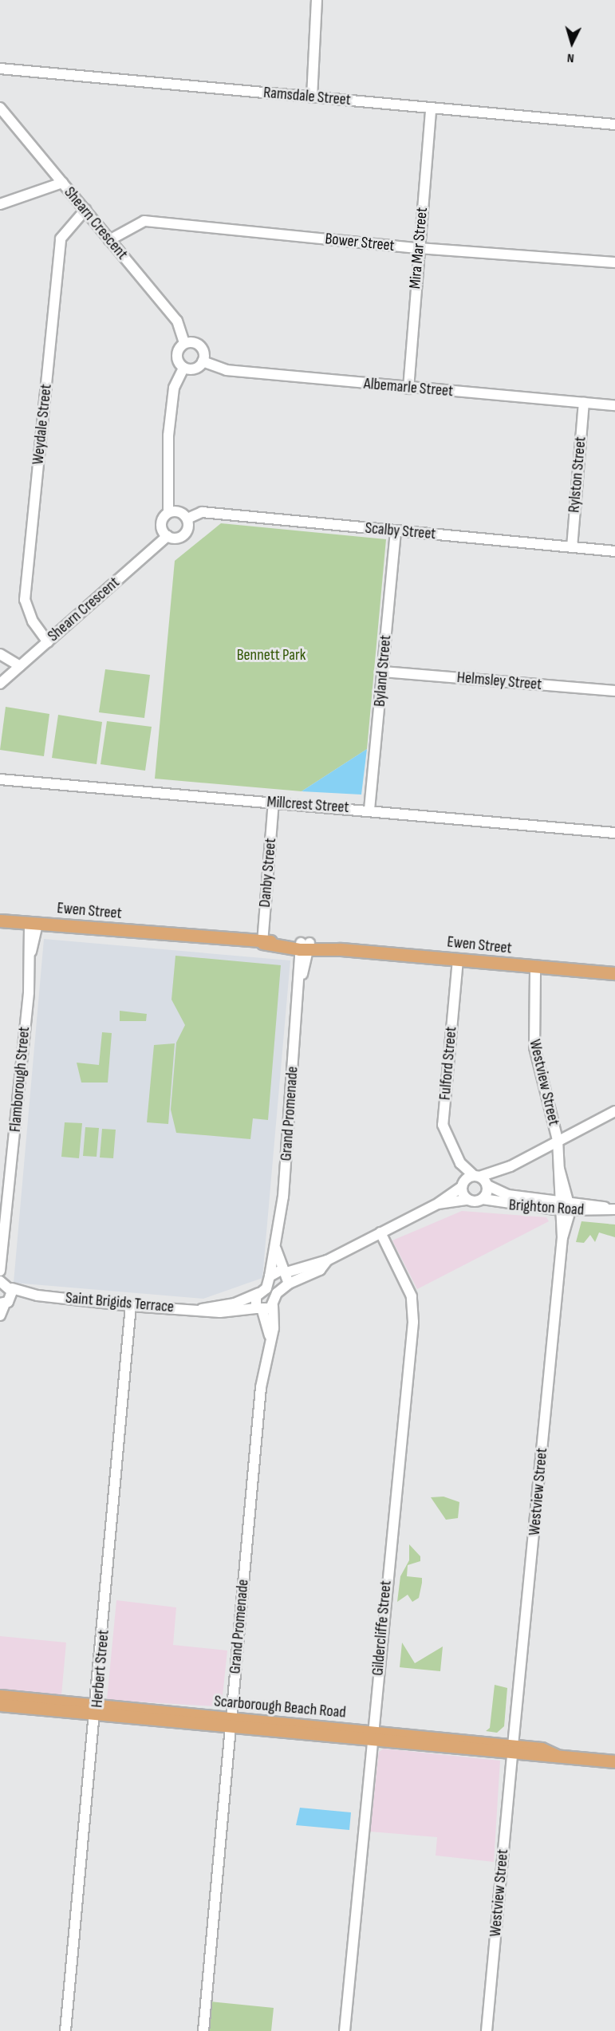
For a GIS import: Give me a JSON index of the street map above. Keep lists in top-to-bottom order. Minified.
{"streets":{"main road":["Ewen Street","Scarborough Beach Road"],"street":["Ramsdale Street","Shearn Crescent","Bower Street","Mira Mar Street","Albemarle Street","Weydale Street","Rylston Street","Scalby Street","Byland Street","Helmsley Street","Millcrest Street","Danby Street","Fulford Street","Flamborough Street","Westview Street","Grand Promenade","Brighton Road","Saint Brigids Terrace","Gildercliffe Street","Herbert Street"]},"crossings":[["Ramsdale Street","Mira Mar Street"],["Shearn Crescent","Bower Street"],["Shearn Crescent","Albemarle Street"],["Shearn Crescent","Weydale Street"],["Shearn Crescent","Scalby Street"],["Bower Street","Mira Mar Street"],["Mira Mar Street","Albemarle Street"],["Albemarle Street","Rylston Street"],["Rylston Street","Scalby Street"],["Scalby Street","Byland Street"],["Byland Street","Helmsley Street"],["Byland Street","Millcrest Street"],["Millcrest Street","Danby Street"],["Danby Street","Ewen Street"],["Ewen Street","Fulford Street"],["Ewen Street","Flamborough Street"],["Ewen Street","Westview Street"],["Ewen Street","Grand Promenade"],["Fulford Street","Brighton Road"],["Flamborough Street","Saint Brigids Terrace"],["Westview Street","Brighton Road"],["Westview Street","Scarborough Beach Road"],["Grand Promenade","Saint Brigids Terrace"],["Grand Promenade","Scarborough Beach Road"],["Saint Brigids Terrace","Herbert Street"],["Gildercliffe Street","Scarborough Beach Road"],["Herbert Street","Scarborough Beach Road"]],"parks":["Bennett Park"],"north":"bottom"}
